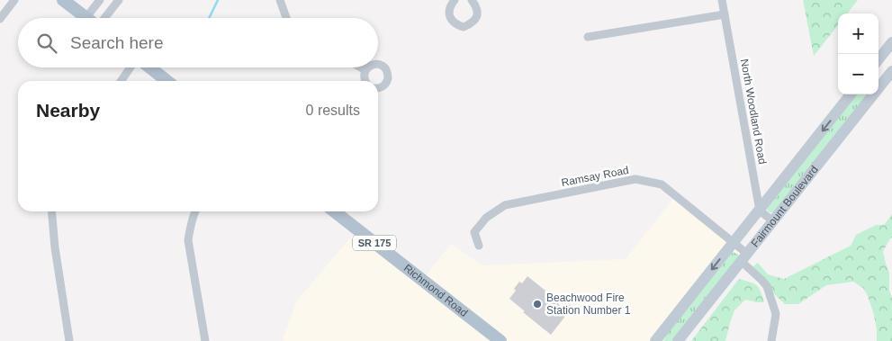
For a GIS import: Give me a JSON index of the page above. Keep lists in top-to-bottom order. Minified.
{"streets":{"main road":["SR 175","Richmond Road"],"street":["North Woodland Road","Ramsay Road","Fairmount Boulevard"]},"crossings":[["North Woodland Road","Fairmount Boulevard"],["Ramsay Road","Fairmount Boulevard"]],"places":["Beachwood Fire Station Number 1"],"page":{"map_buttons":["+","−"],"search":"Search here","heading":["Nearby","0 results"]}}
